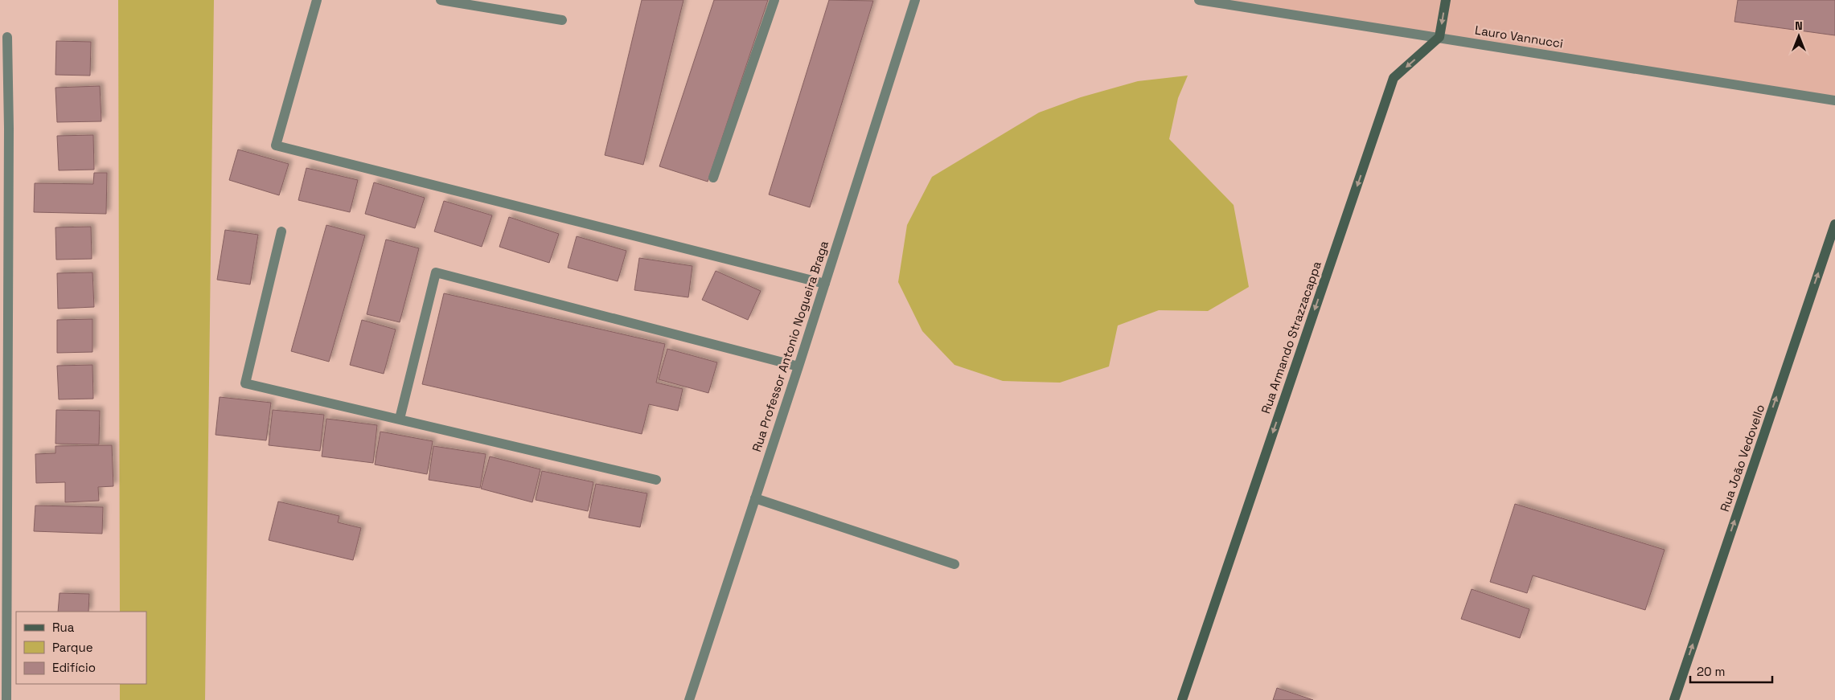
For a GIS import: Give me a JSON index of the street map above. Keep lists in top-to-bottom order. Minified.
{"streets":{"main road":["Rua Armando Strazzacappa","Rua João Vedovello"],"street":["Lauro Vannucci","Rua Professor Antonio Nogueira Braga"]},"crossings":[["Lauro Vannucci","Rua Armando Strazzacappa"]],"one_way":["Rua Armando Strazzacappa","Rua João Vedovello"],"legend":["Rua","Parque","Edifício"],"scale_bar":"20 m","north":"top"}
